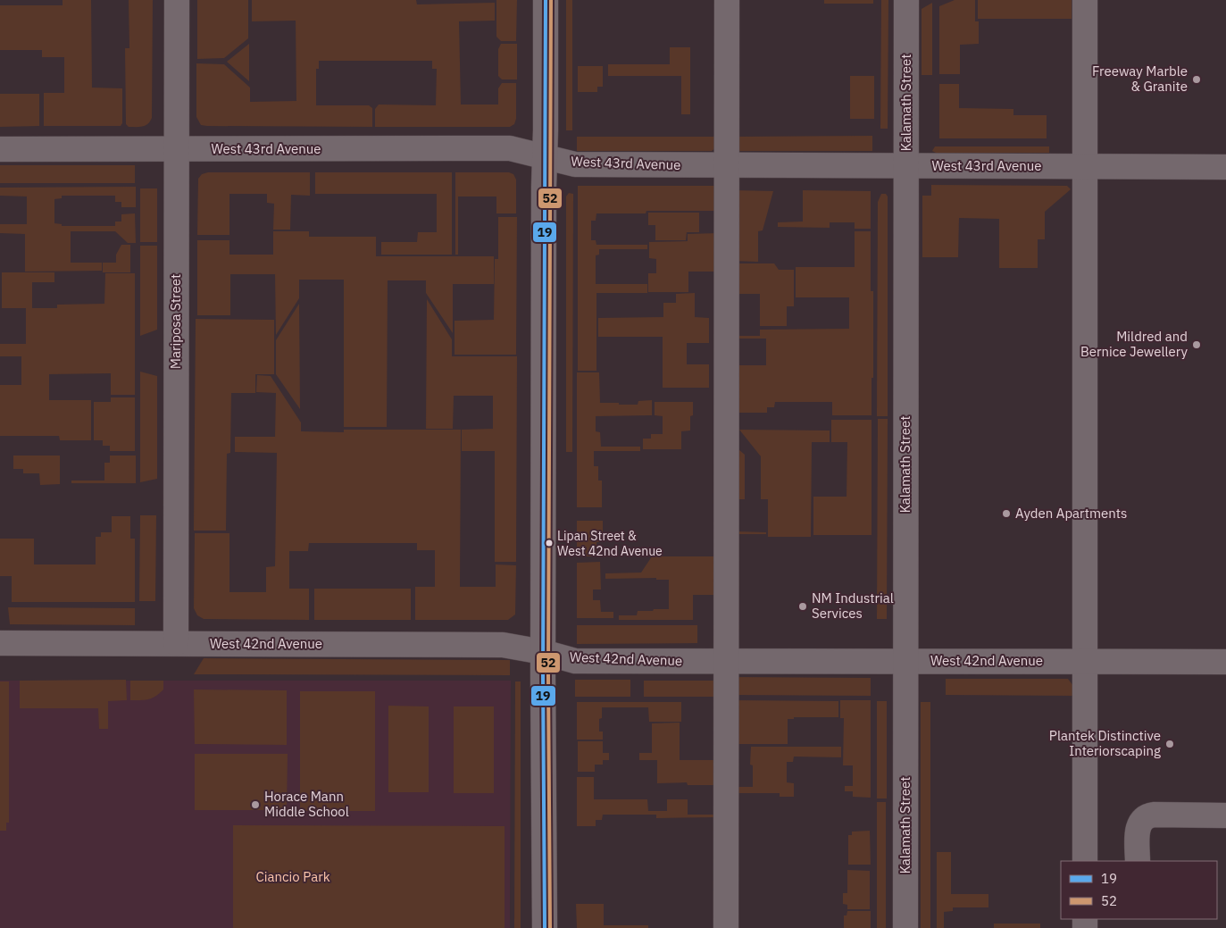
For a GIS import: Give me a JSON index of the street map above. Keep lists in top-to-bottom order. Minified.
{"streets":{"street":["Kalamath Street","West 43rd Avenue","Mariposa Street","West 42nd Avenue"]},"crossings":[["Kalamath Street","West 43rd Avenue"],["Kalamath Street","West 42nd Avenue"],["West 43rd Avenue","Mariposa Street"],["Mariposa Street","West 42nd Avenue"]],"parks":["Ciancio Park"],"places":["Freeway Marble & Granite","Mildred and Bernice Jewellery","Ayden Apartments","Lipan Street & West 42nd Avenue","NM Industrial Services","Plantek Distinctive Interiorscaping","Horace Mann Middle School"],"lines":["transit line 19","transit line 52"],"legend":["19","52"]}
